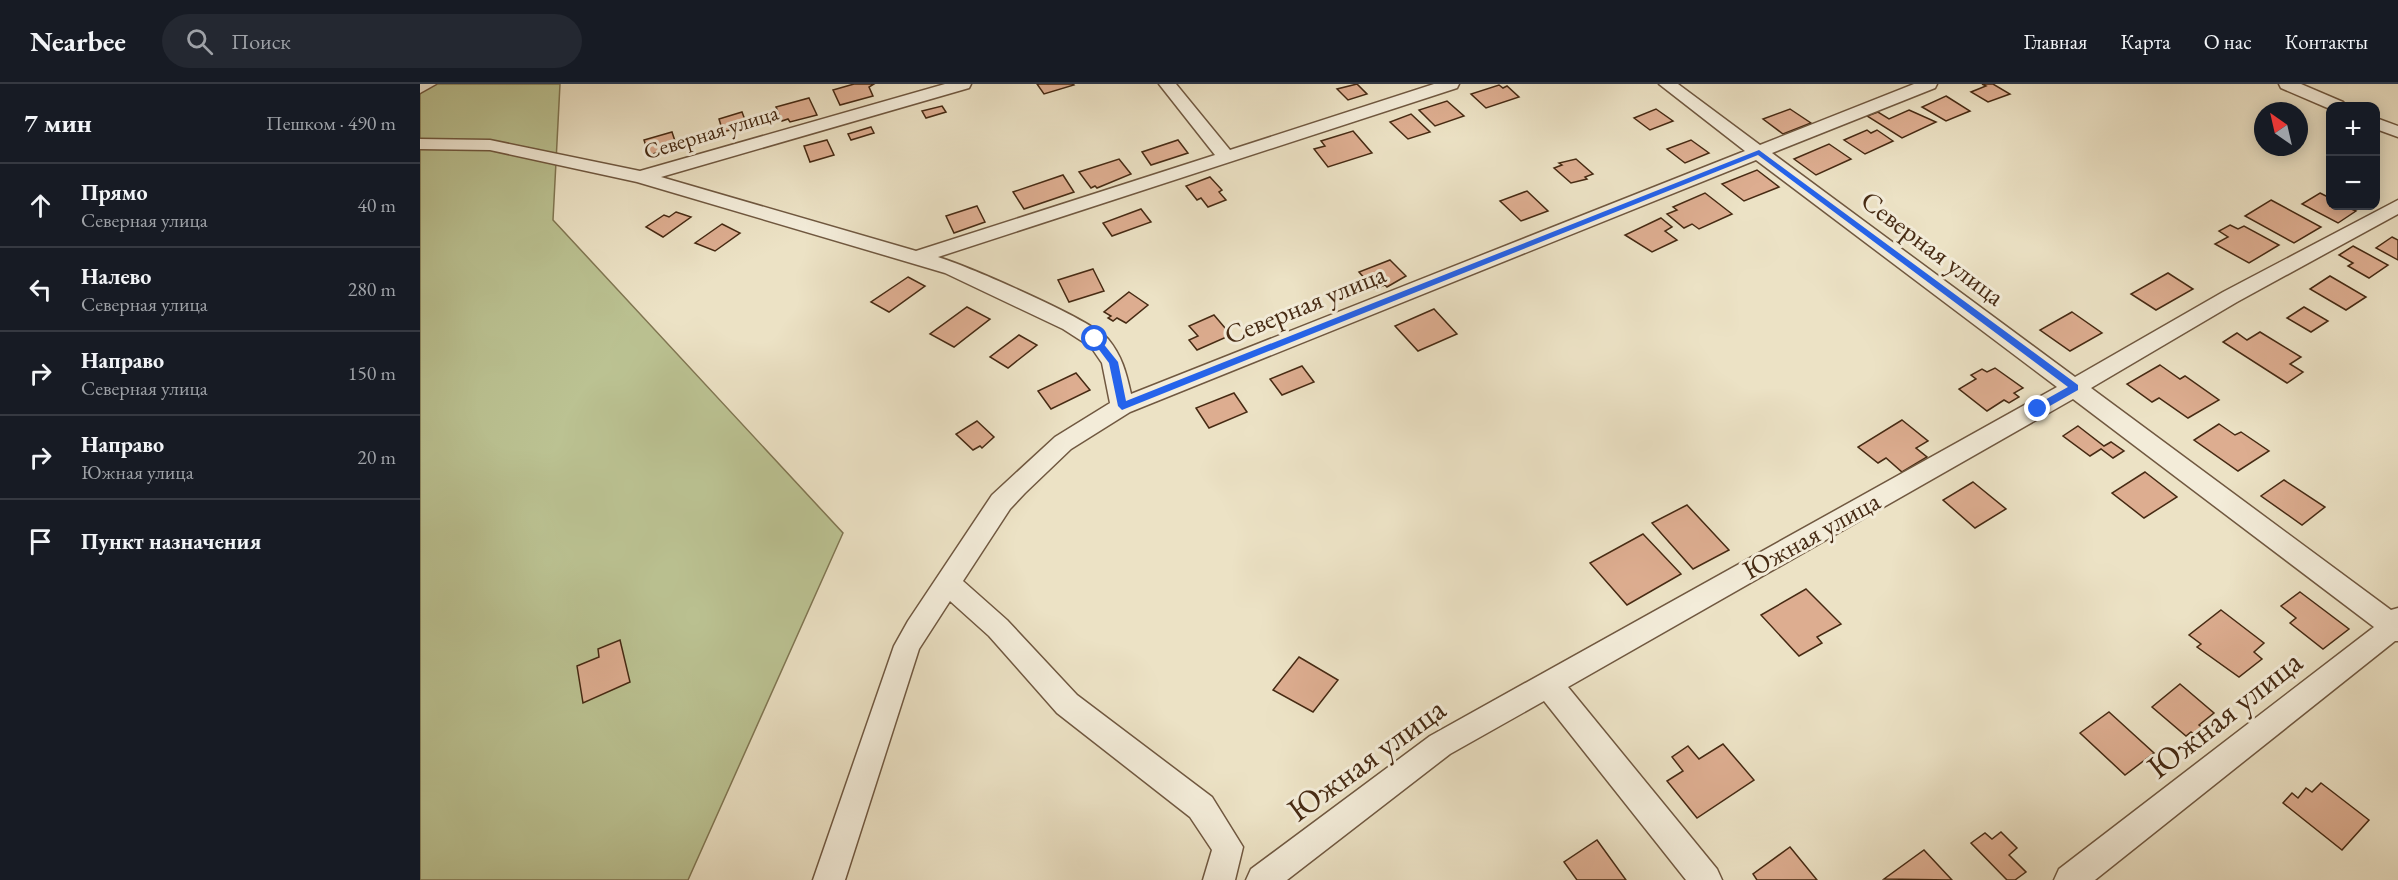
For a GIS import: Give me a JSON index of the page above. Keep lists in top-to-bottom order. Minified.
{"streets":{"street":["Северная улица","Южная улица"]},"crossings":[["Северная улица","Южная улица"]],"north":"top left","page":{"header":"Nearbee","search":"Поиск","nav":["Главная","Карта","О нас","Контакты"],"heading":["7 мин","Пешком · 490 m"],"map_buttons":["+","−"],"list":[["Прямо","Северная улица","40 m"],["Налево","Северная улица","280 m"],["Направо","Северная улица","150 m"],["Направо","Южная улица","20 m"],"Пункт назначения"]}}
